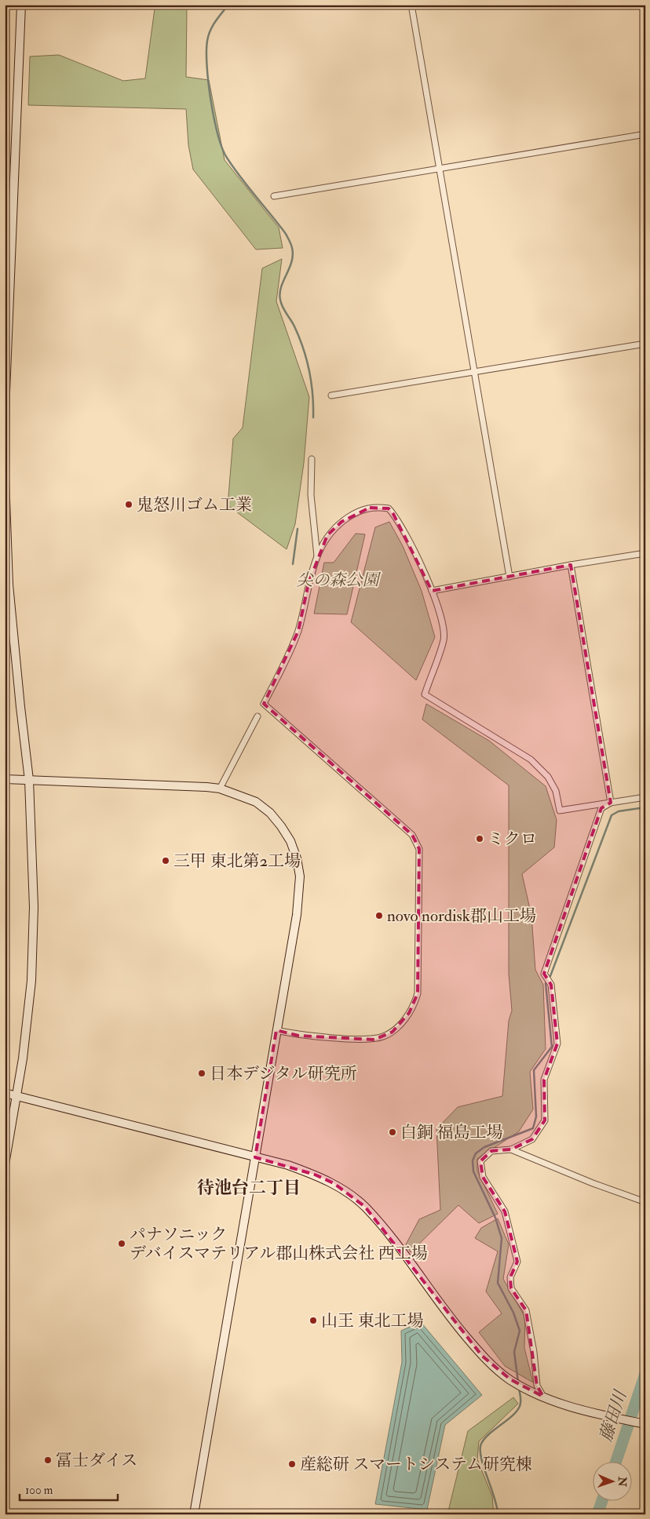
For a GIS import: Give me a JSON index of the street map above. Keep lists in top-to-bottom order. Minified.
{"districts":["待池台二丁目"],"water":["藤田川"],"parks":["尖の森公園"],"places":["鬼怒川ゴム工業","ミクロ","三甲 東北第2工場","novo nordisk郡山工場","日本デジタル研究所","白銅 福島工場","パナソニック デバイスマテリアル郡山株式会社 西工場","山王 東北工場","冨士ダイス","産総研 スマートシステム研究棟"],"scale_bar":"100 m","north":"right"}
